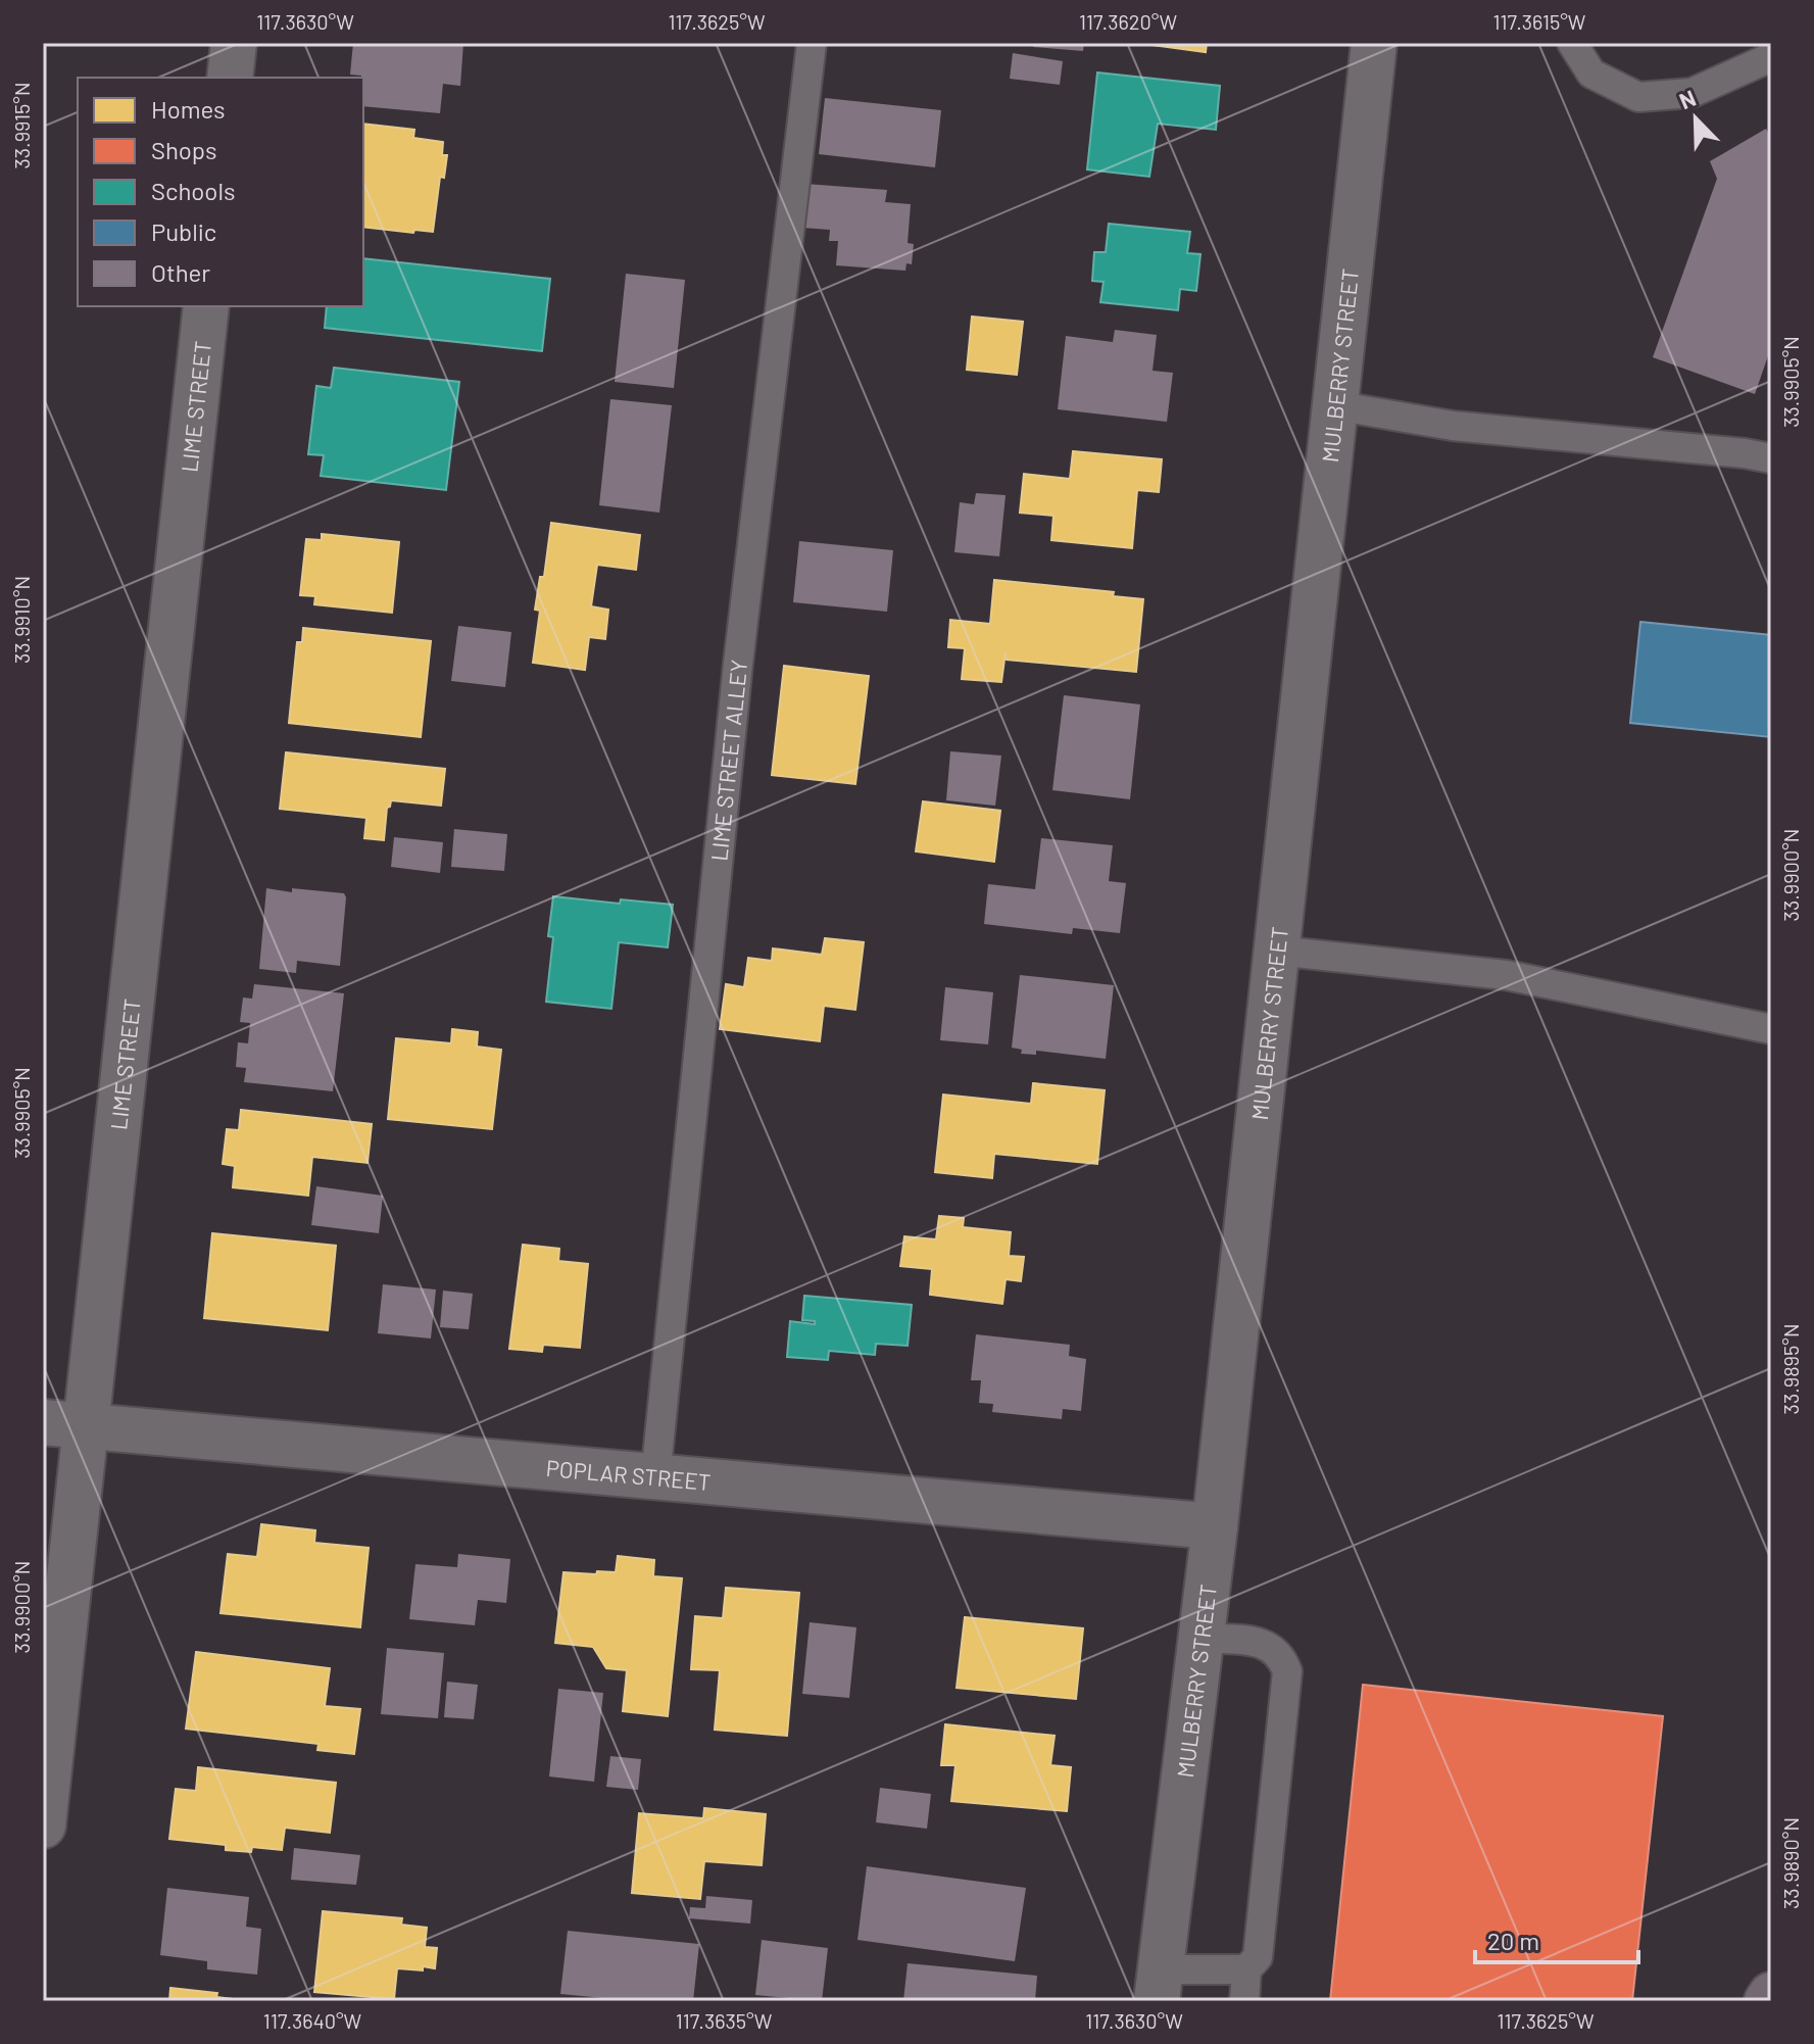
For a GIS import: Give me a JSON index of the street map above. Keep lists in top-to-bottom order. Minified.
{"streets":{"street":["MULBERRY STREET","LIME STREET","POPLAR STREET"],"lane":["LIME STREET ALLEY"]},"crossings":[["MULBERRY STREET","POPLAR STREET"],["LIME STREET","POPLAR STREET"],["LIME STREET ALLEY","POPLAR STREET"]],"legend":["Homes","Shops","Schools","Public","Other"],"scale_bar":"20 m","north":"top left","coordinates":["117.3630°W","117.3625°W","117.3620°W","117.3615°W","33.9915°N","33.9905°N","33.9910°N","33.9900°N","33.9895°N","33.9890°N","117.3640°W","117.3635°W"]}
